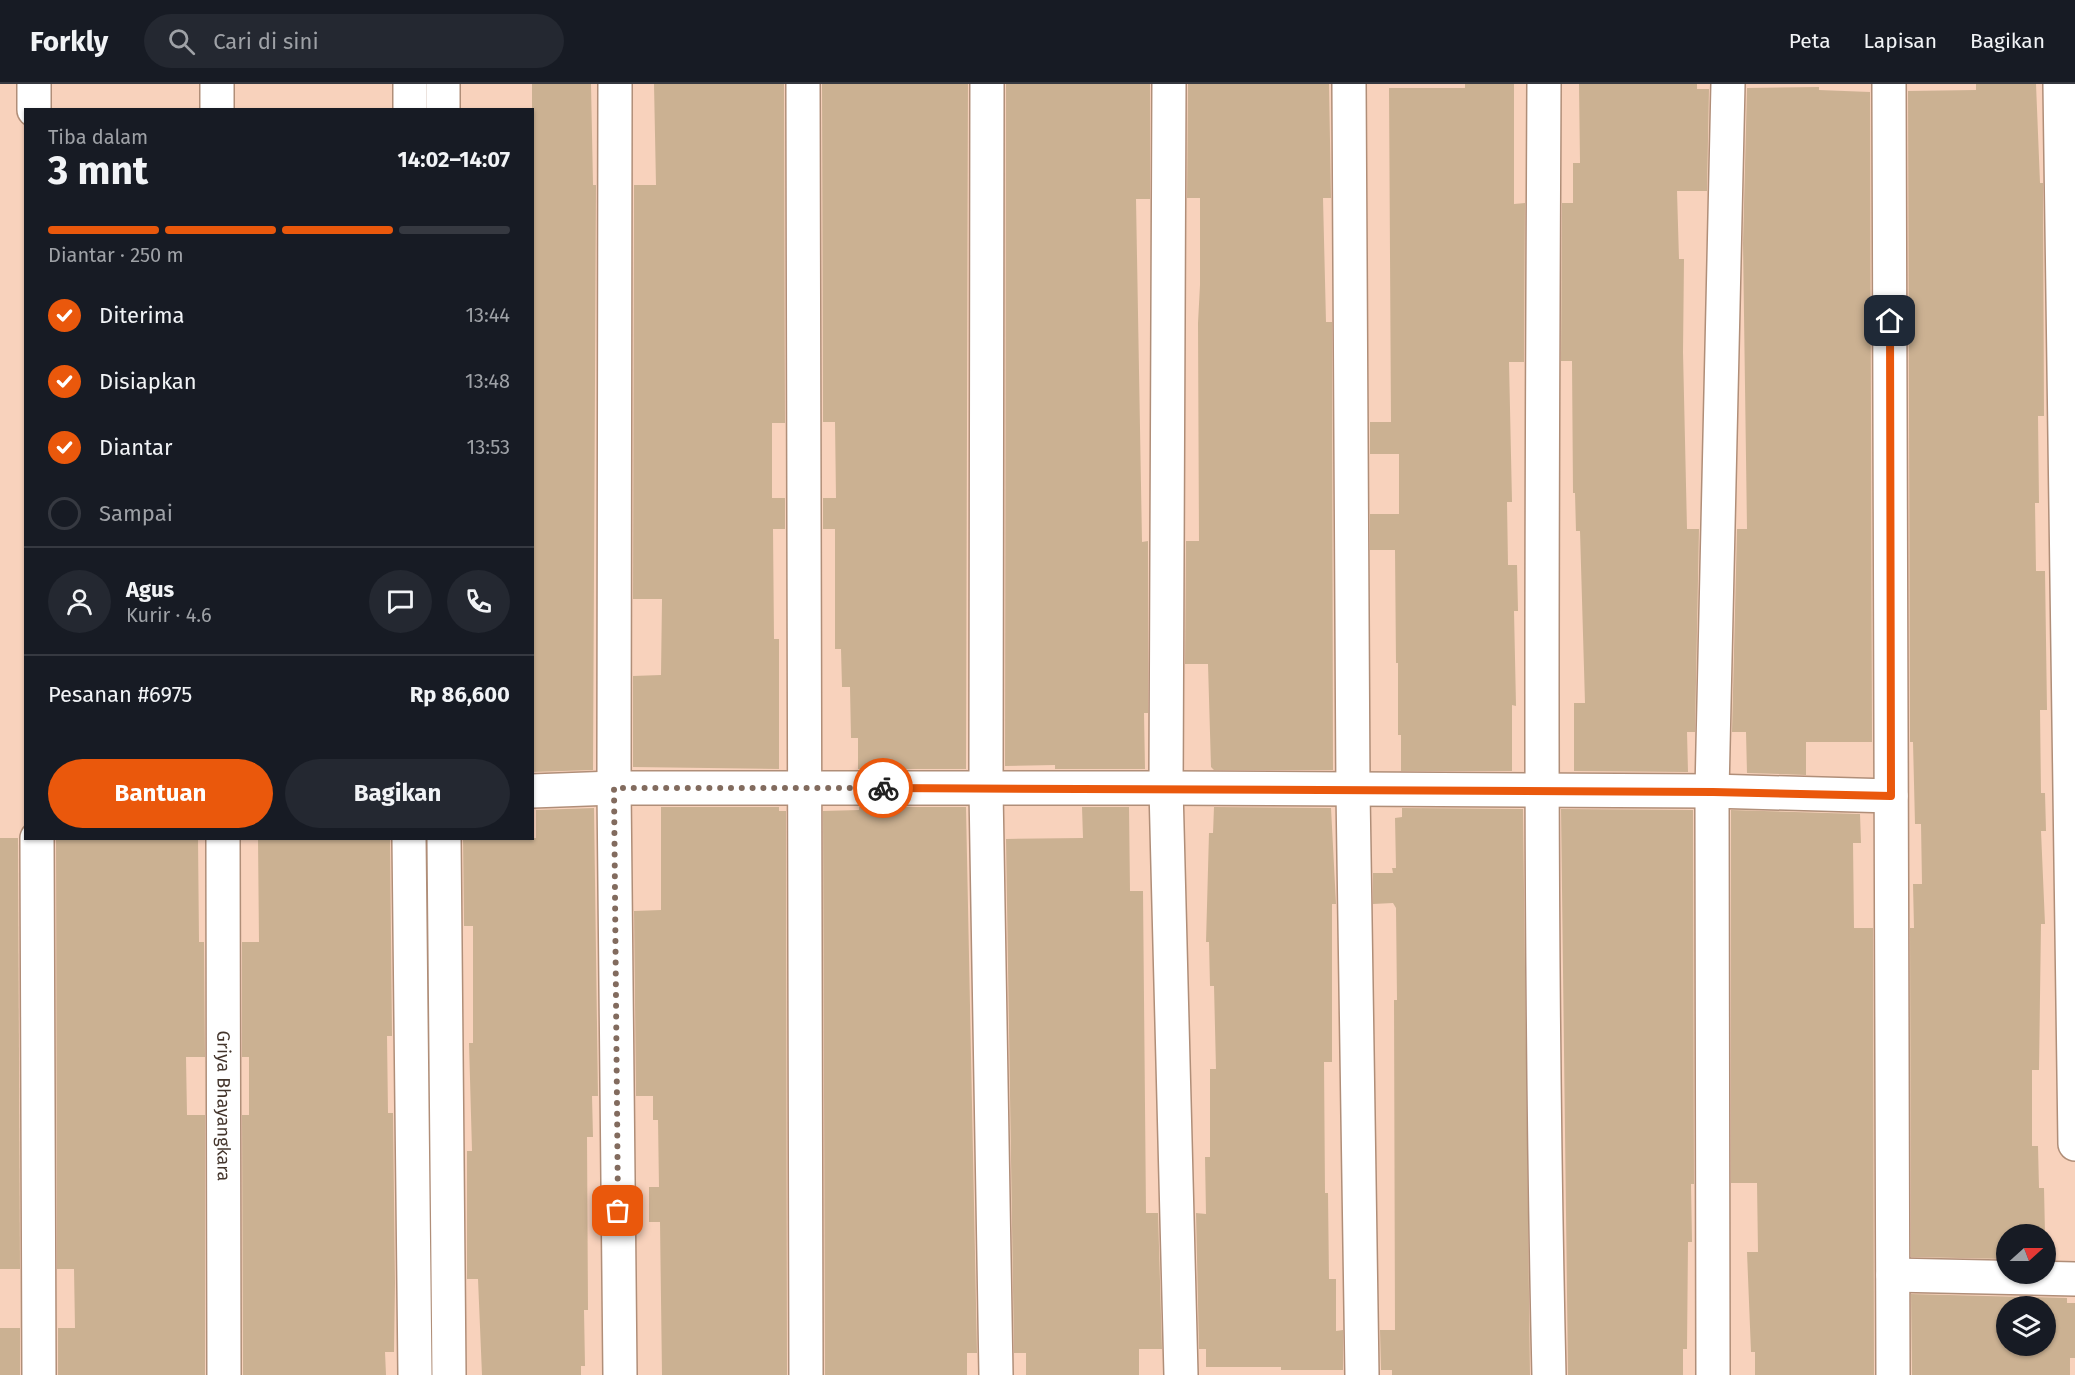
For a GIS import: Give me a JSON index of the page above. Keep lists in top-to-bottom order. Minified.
{"streets":{"street":["Griya Bhayangkara"]},"north":"right","page":{"header":"Forkly","search":"Cari di sini","nav":["Peta","Lapisan","Bagikan"],"heading":["3 mnt","Tiba dalam","14:02–14:07"],"panel":["Agus","Kurir · 4.6","Pesanan #6975","Rp 86,600"],"bar":"Diantar · 250 m","list":[["Diterima","13:44"],["Disiapkan","13:48"],["Diantar","13:53"],"Sampai"],"buttons":["Bantuan","Bagikan"]}}
